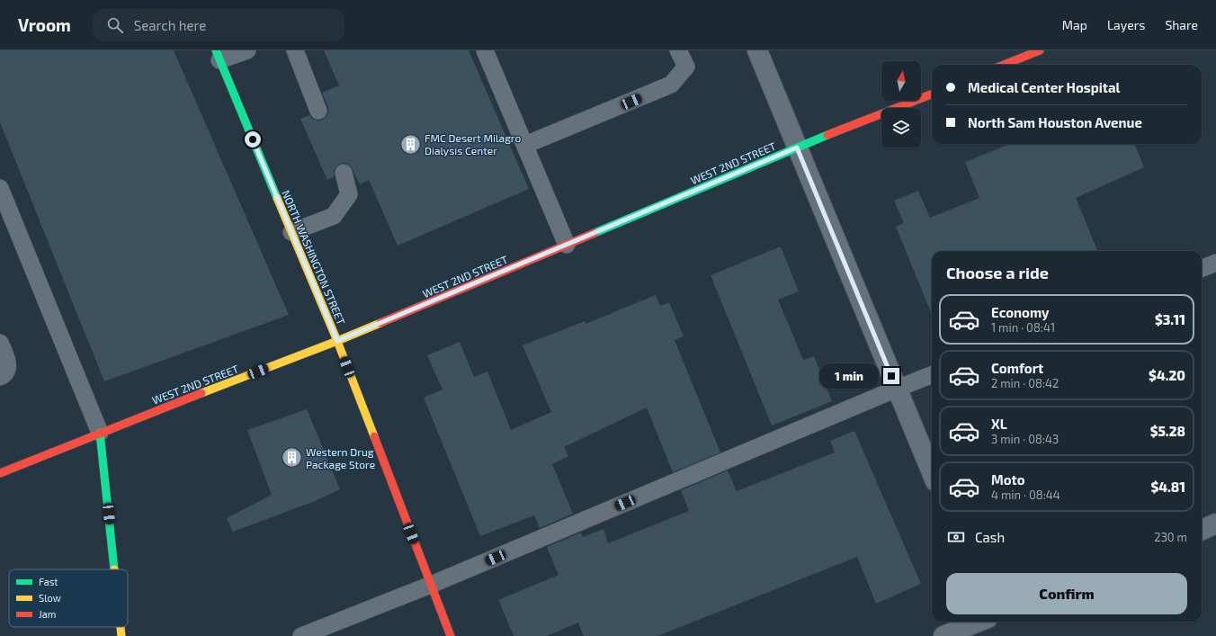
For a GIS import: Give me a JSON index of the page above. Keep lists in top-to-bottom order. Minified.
{"streets":{"main road":["WEST 2ND STREET","NORTH WASHINGTON STREET"]},"crossings":[["WEST 2ND STREET","NORTH WASHINGTON STREET"]],"places":{"building":["FMC Desert Milagro Dialysis Center","Western Drug Package Store"]},"legend":["Fast","Slow","Jam"],"north":"top","page":{"header":"Vroom","search":"Search here","nav":["Map","Layers","Share"],"banner":["Medical Center Hospital","North Sam Houston Avenue"],"heading":"Choose a ride","list":[{"name":"Economy","note":"1 min · 08:41","value":"$3.11"},{"name":"Comfort","note":"2 min · 08:42","value":"$4.20"},{"name":"XL","note":"3 min · 08:43","value":"$5.28"},{"name":"Moto","note":"4 min · 08:44","value":"$4.81"}],"bubble":"1 min","pay":["Cash","230 m"],"buttons":"Confirm"}}
